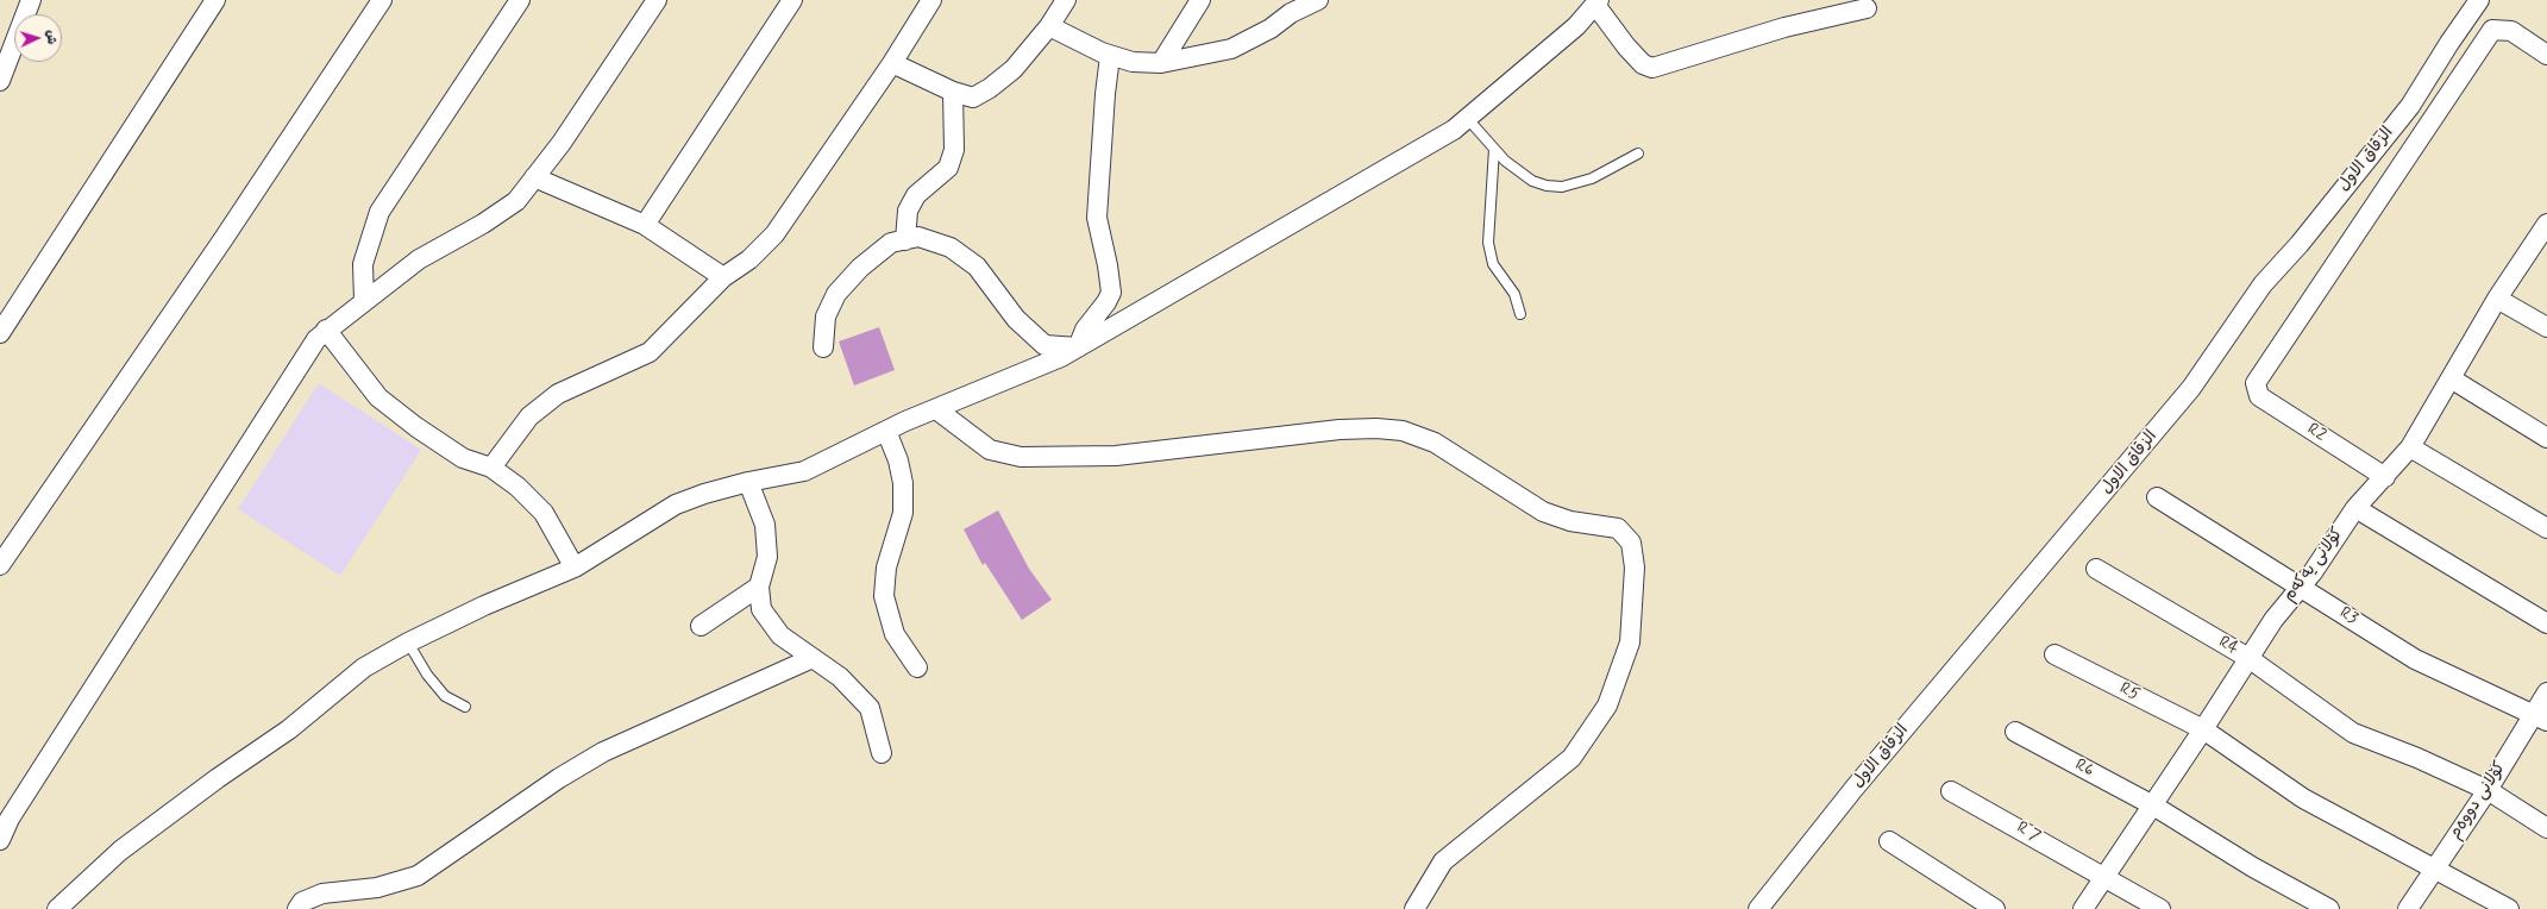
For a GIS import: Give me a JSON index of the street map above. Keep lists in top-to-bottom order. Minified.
{"streets":{"street":["الزقاق الاول","R2","کۆلانی یەکەم","R3","R4","R5","R6","کۆلانی دووەم","R 7"]},"crossings":[["R2","کۆلانی یەکەم"],["کۆلانی یەکەم","R3"],["کۆلانی یەکەم","R4"],["کۆلانی یەکەم","R5"],["کۆلانی یەکەم","R6"],["کۆلانی یەکەم","R 7"],["R3","کۆلانی دووەم"],["R4","کۆلانی دووەم"],["R5","کۆلانی دووەم"]],"north":"right"}
